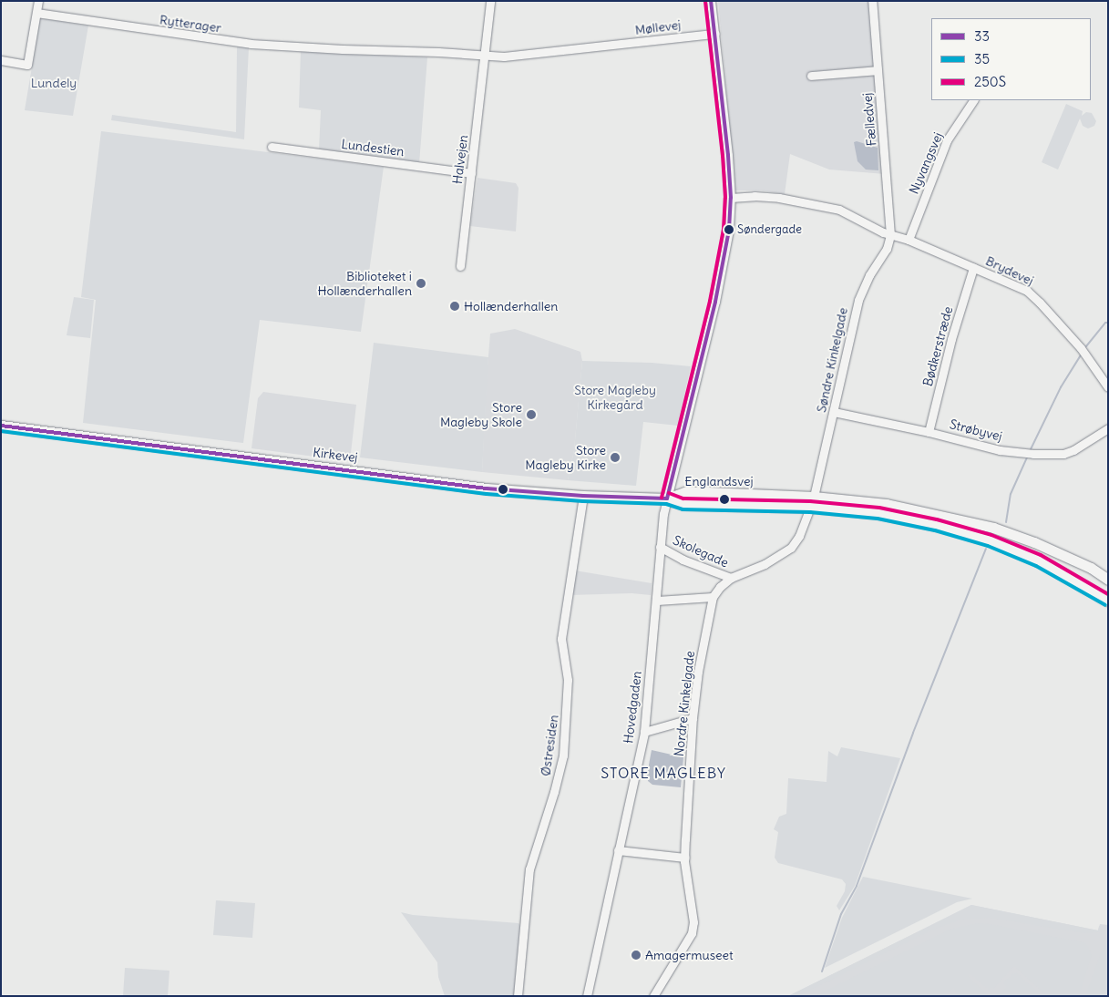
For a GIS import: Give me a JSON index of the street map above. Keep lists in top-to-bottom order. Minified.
{"streets":{"main road":["Kirkevej","Englandsvej"],"street":["Rytterager","Møllevej","Fælledvej","Lundestien","Halvejen","Nyvangsvej","Brydevej","Bødkerstræde","Søndre Kinkelgade","Strøbyvej","Skolegade","Nordre Kinkelgade","Hovedgaden","Østresiden"]},"crossings":[["Rytterager","Møllevej"],["Rytterager","Halvejen"],["Møllevej","Halvejen"],["Fælledvej","Brydevej"],["Fælledvej","Søndre Kinkelgade"],["Lundestien","Halvejen"],["Nyvangsvej","Brydevej"],["Brydevej","Bødkerstræde"],["Brydevej","Søndre Kinkelgade"],["Bødkerstræde","Strøbyvej"],["Søndre Kinkelgade","Strøbyvej"],["Søndre Kinkelgade","Englandsvej"],["Kirkevej","Englandsvej"],["Kirkevej","Hovedgaden"],["Kirkevej","Østresiden"],["Englandsvej","Hovedgaden"],["Skolegade","Hovedgaden"]],"districts":["STORE MAGLEBY"],"parks":["Lundely","Store Magleby Kirkegård"],"places":["Søndergade","Biblioteket i Hollænderhallen","Hollænderhallen","Store Magleby Skole","Store Magleby Kirke","Amagermuseet"],"lines":["transit line 33","transit line 250S","transit line 35"],"legend":["33","35","250S"]}
